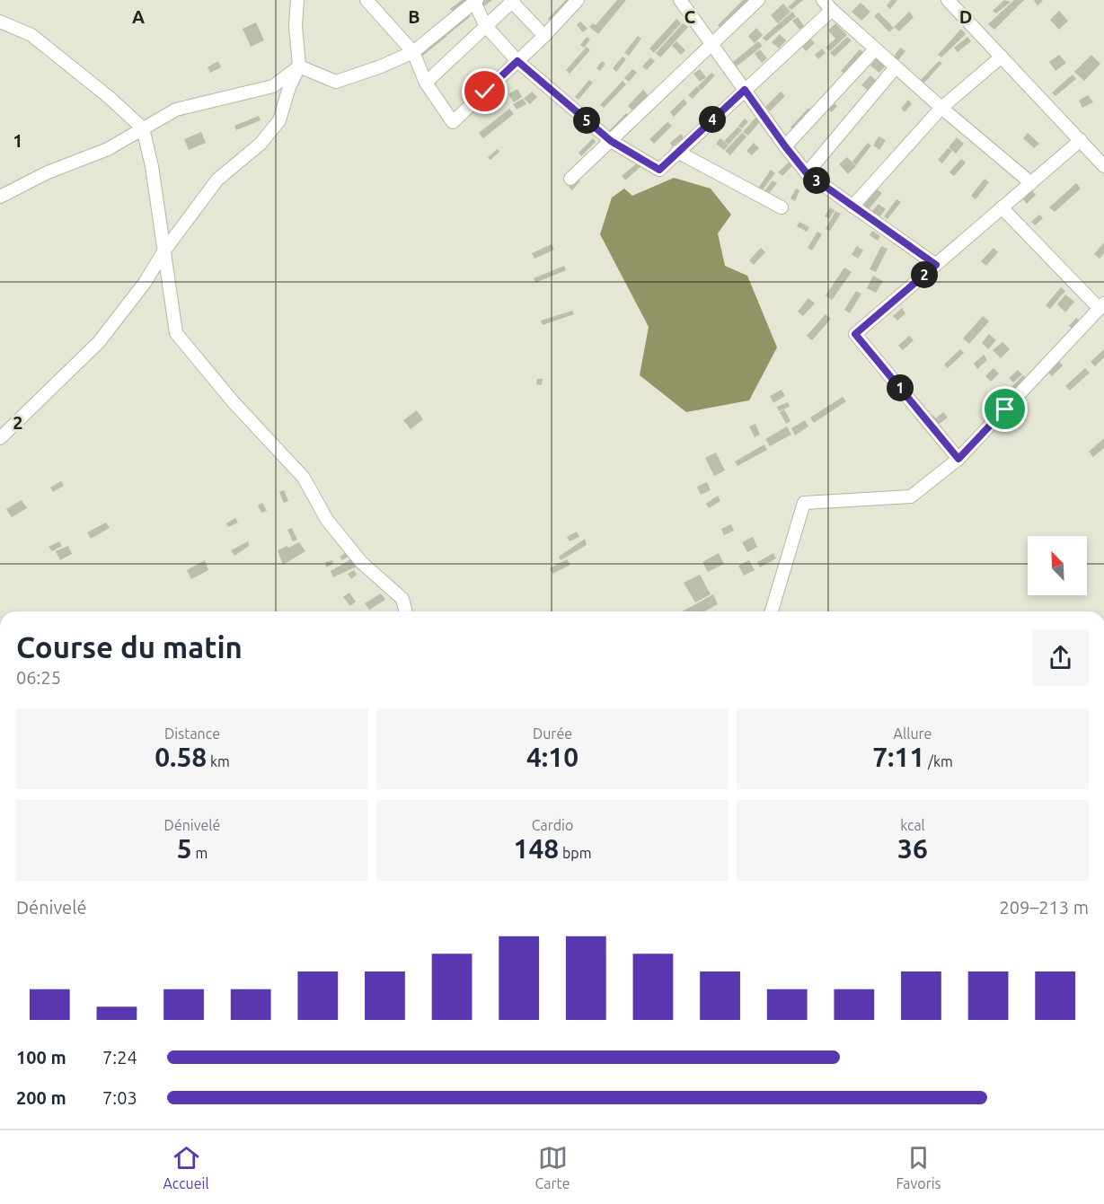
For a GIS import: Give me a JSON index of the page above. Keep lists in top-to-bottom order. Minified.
{"north":"top left","page":{"pins":["4","5","3","2","1"],"heading":["Course du matin","06:25"],"stats":[["Distance","0.58 km"],["Durée","4:10"],["Allure","7:11 /km"],["Dénivelé","5 m"],["Cardio","148 bpm"],["kcal","36"]],"chart":["Dénivelé","209–213 m"],"list":[{"name":"100 m","note":"7:24"},{"name":"200 m","note":"7:03"}],"tabs":["Accueil","Carte","Favoris"]},"grid":{"columns":["A","B","C","D"],"rows":["1","2"]}}
